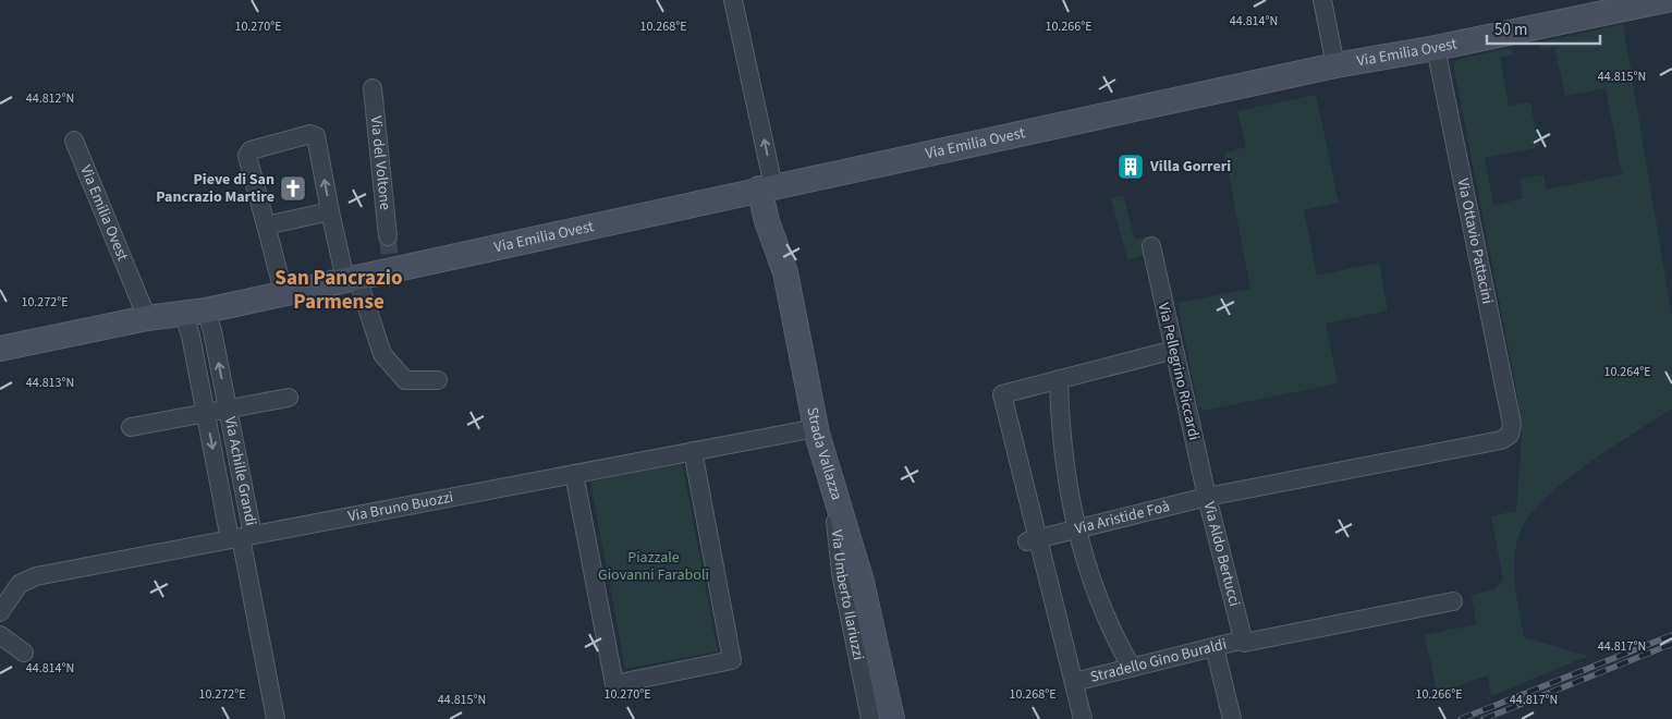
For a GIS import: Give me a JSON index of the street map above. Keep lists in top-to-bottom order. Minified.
{"streets":{"street":["Via Emilia Ovest","Via del Voltone","Via Ottavio Pattacini","Via Pellegrino Riccardi","Strada Vallazza","Via Achille Grandi","Via Bruno Buozzi","Via Aristide Foà","Via Aldo Bertucci","Via Umberto Ilariuzzi","Stradello Gino Buraldi"]},"crossings":[["Via Emilia Ovest","Via Ottavio Pattacini"],["Via Emilia Ovest","Strada Vallazza"],["Via Emilia Ovest","Via Achille Grandi"],["Via Ottavio Pattacini","Via Aldo Bertucci"],["Via Pellegrino Riccardi","Via Aristide Foà"],["Via Pellegrino Riccardi","Via Aldo Bertucci"],["Strada Vallazza","Via Bruno Buozzi"],["Strada Vallazza","Via Umberto Ilariuzzi"],["Via Achille Grandi","Via Bruno Buozzi"],["Via Aristide Foà","Via Aldo Bertucci"],["Via Aldo Bertucci","Stradello Gino Buraldi"]],"districts":["San Pancrazio Parmense"],"parks":["Piazzale Giovanni Faraboli"],"places":{"building":["Villa Gorreri"],"church":["Pieve di San Pancrazio Martire"]},"scale_bar":"50 m","coordinates":["44.814°N","10.270°E","10.268°E","10.266°E","44.815°N","44.812°N","10.272°E","10.264°E","44.813°N","44.817°N"]}
